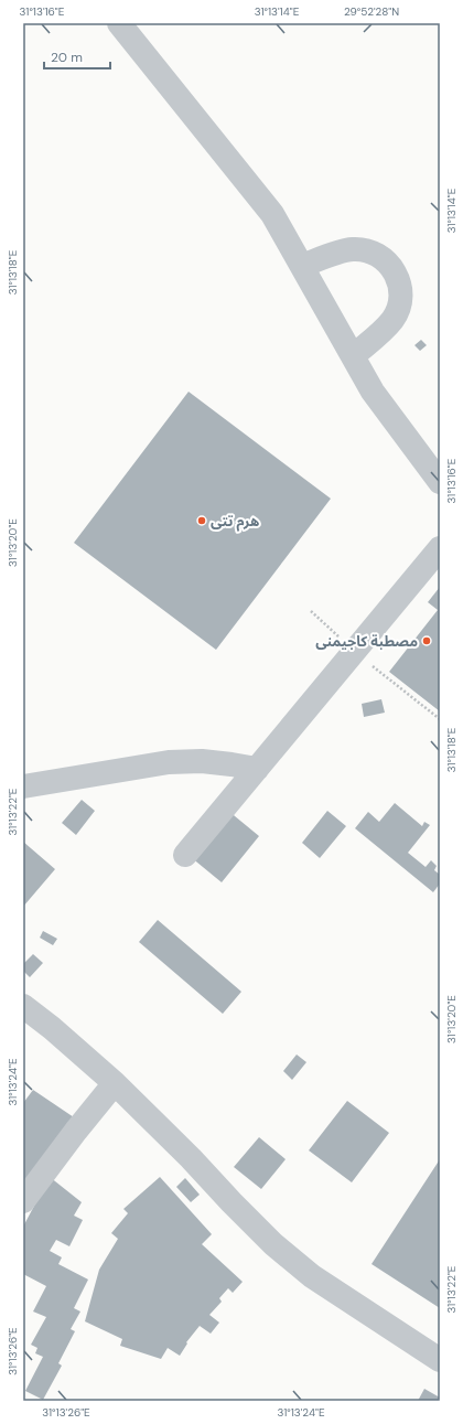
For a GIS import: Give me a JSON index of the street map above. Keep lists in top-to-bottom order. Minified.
{"places":["هرم تتى","مصطبة كاجيمنى"],"scale_bar":"20 m","coordinates":["31°13'16\"E","31°13'14\"E","29°52'28\"N","31°13'18\"E","31°13'20\"E","31°13'22\"E","31°13'24\"E","31°13'26\"E"]}
